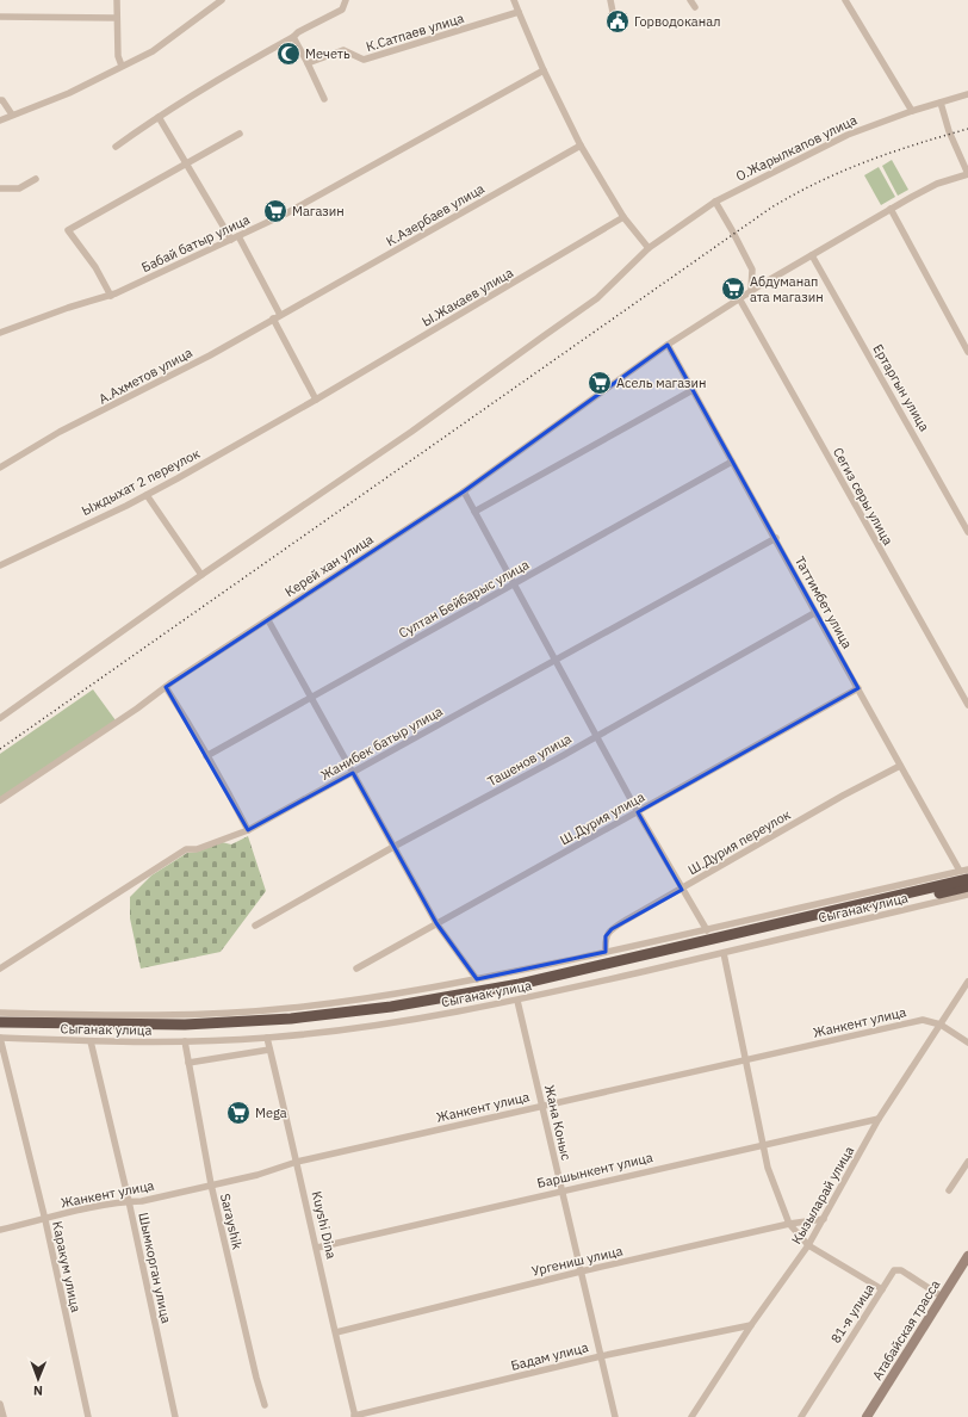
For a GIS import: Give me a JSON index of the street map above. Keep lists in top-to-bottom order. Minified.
{"streets":{"main road":["Атабайская трасса"],"street":["К.Сатпаев улица","О.Жарылкапов улица","К.Азербаев улица","Бабай батыр улица","Ы.Жакаев улица","А.Ахметов улица","Ертаргын улица","Ыждыхат 2 переулок","Сегиз серы улица","Керей хан улица","Султан Бейбарыс улица","Таттимбет улица","Жанибек батыр улица","Ташенов улица","Ш.Дурия улица","Ш.Дурия переулок","Сыганак улица","Жанкент улица","Жана Коныс","Баршынкент улица","Кызыларай улица","Sarayshik","Kuyshi Dina","Ургениш улица","Каракум улица","Шымкорган улица","81-я улица","Бадам улица"]},"crossings":[["К.Азербаев улица","А.Ахметов улица"],["Ы.Жакаев улица","Ыждыхат 2 переулок"],["Ертаргын улица","Керей хан улица"],["Сегиз серы улица","Керей хан улица"],["Керей хан улица","Таттимбет улица"],["Султан Бейбарыс улица","Таттимбет улица"],["Таттимбет улица","Жанибек батыр улица"],["Таттимбет улица","Ташенов улица"],["Таттимбет улица","Ш.Дурия улица"],["Таттимбет улица","Ш.Дурия переулок"],["Сыганак улица","Жана Коныс"],["Сыганак улица","Sarayshik"],["Сыганак улица","Kuyshi Dina"],["Сыганак улица","Каракум улица"],["Сыганак улица","Шымкорган улица"],["Жанкент улица","Жана Коныс"],["Жанкент улица","Кызыларай улица"],["Жанкент улица","Sarayshik"],["Жанкент улица","Kuyshi Dina"],["Жанкент улица","Каракум улица"],["Жанкент улица","Шымкорган улица"],["Жана Коныс","Баршынкент улица"],["Жана Коныс","Ургениш улица"],["Жана Коныс","Бадам улица"],["Баршынкент улица","Кызыларай улица"],["Баршынкент улица","Kuyshi Dina"],["Кызыларай улица","Ургениш улица"],["Кызыларай улица","Бадам улица"],["Kuyshi Dina","Ургениш улица"],["Kuyshi Dina","Бадам улица"],["81-я улица","Атабайская трасса"]],"places":{"public building":["Горводоканал"],"mosque":["Мечеть"],"supermarket":["Магазин","Абдуманап ата магазин","Асель магазин","Mega"]},"north":"bottom"}
